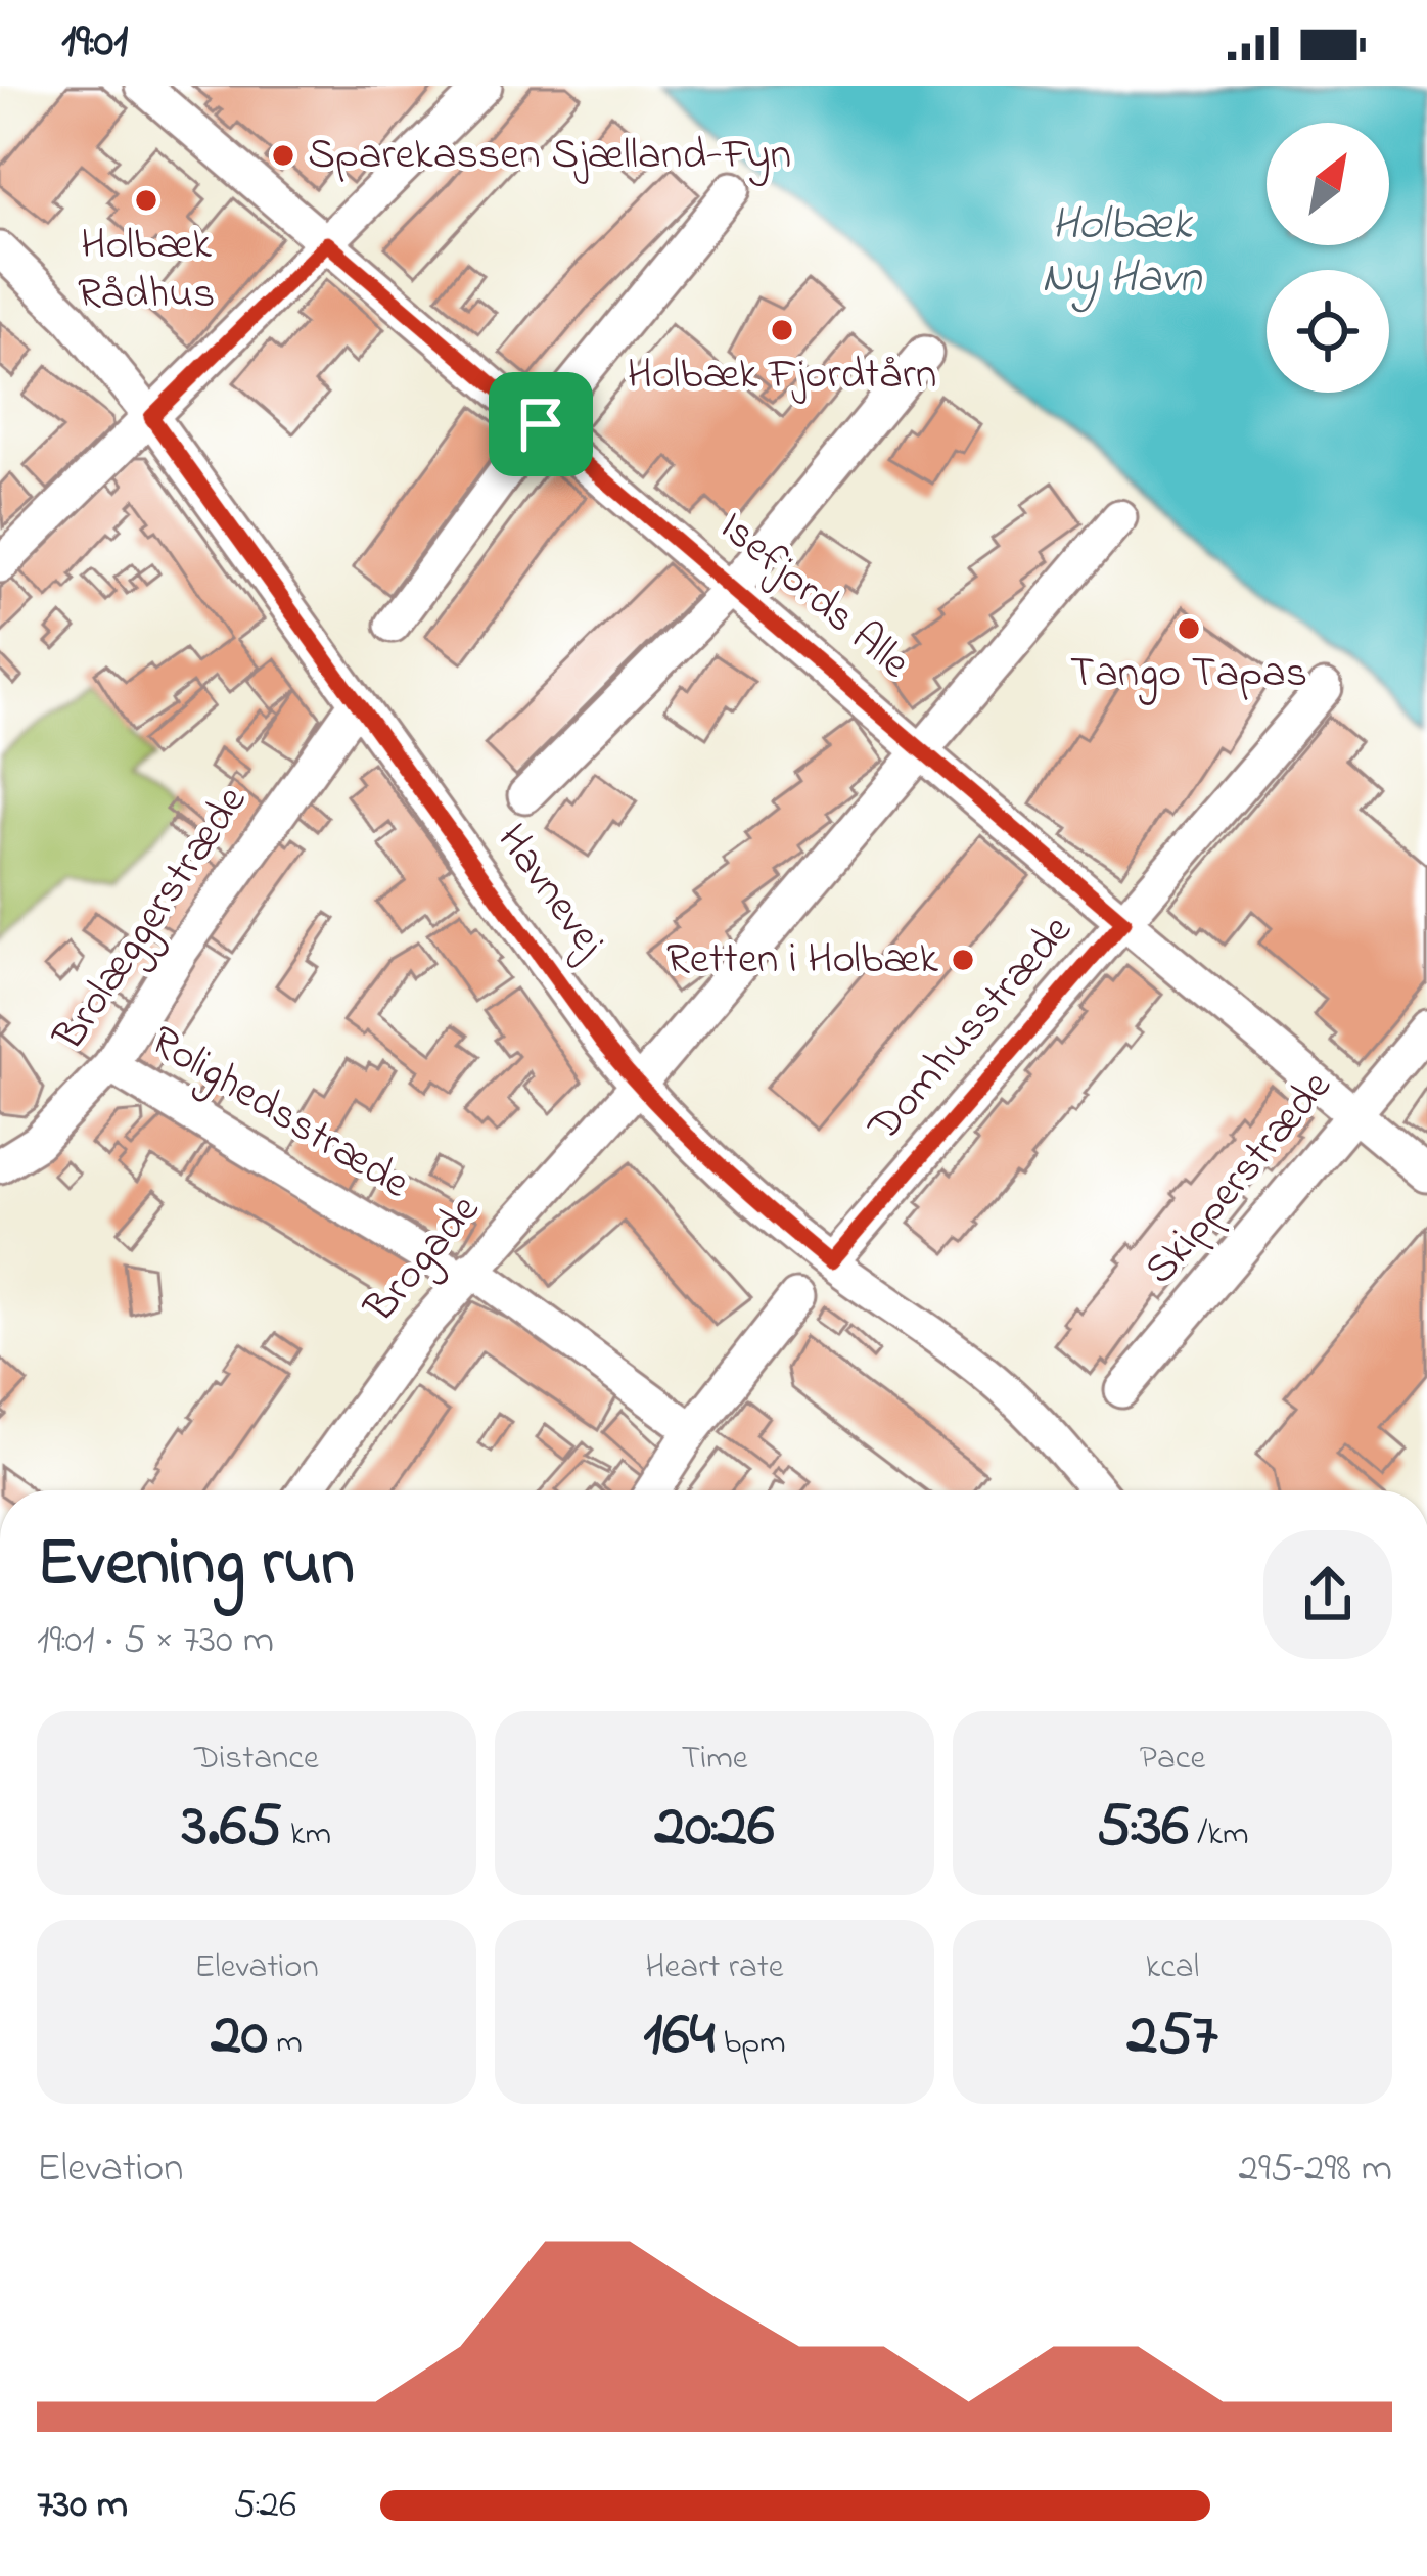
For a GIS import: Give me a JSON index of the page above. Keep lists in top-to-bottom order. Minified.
{"streets":{"street":["Isefjords Alle","Havnevej","Brolæggerstræde","Domhusstræde","Rolighedsstræde","Skipperstræde","Brogade"]},"crossings":[["Isefjords Alle","Domhusstræde"],["Isefjords Alle","Skipperstræde"],["Isefjords Alle","Brogade"],["Havnevej","Brolæggerstræde"],["Havnevej","Domhusstræde"],["Havnevej","Brogade"],["Brolæggerstræde","Rolighedsstræde"],["Rolighedsstræde","Brogade"]],"water":["Holbæk Ny Havn"],"places":["Sparekassen Sjælland-Fyn","Holbæk Rådhus","Holbæk Fjordtårn","Tango Tapas","Retten i Holbæk"],"north":"top right","page":{"status":"19:01","heading":["Evening run","19:01 · 5 × 730 m"],"stats":[["Distance","3.65 km"],["Time","20:26"],["Pace","5:36 /km"],["Elevation","20 m"],["Heart rate","164 bpm"],["kcal","257"]],"chart":["Elevation","295–298 m"],"list":[{"name":"730 m","note":"5:26"}]}}
